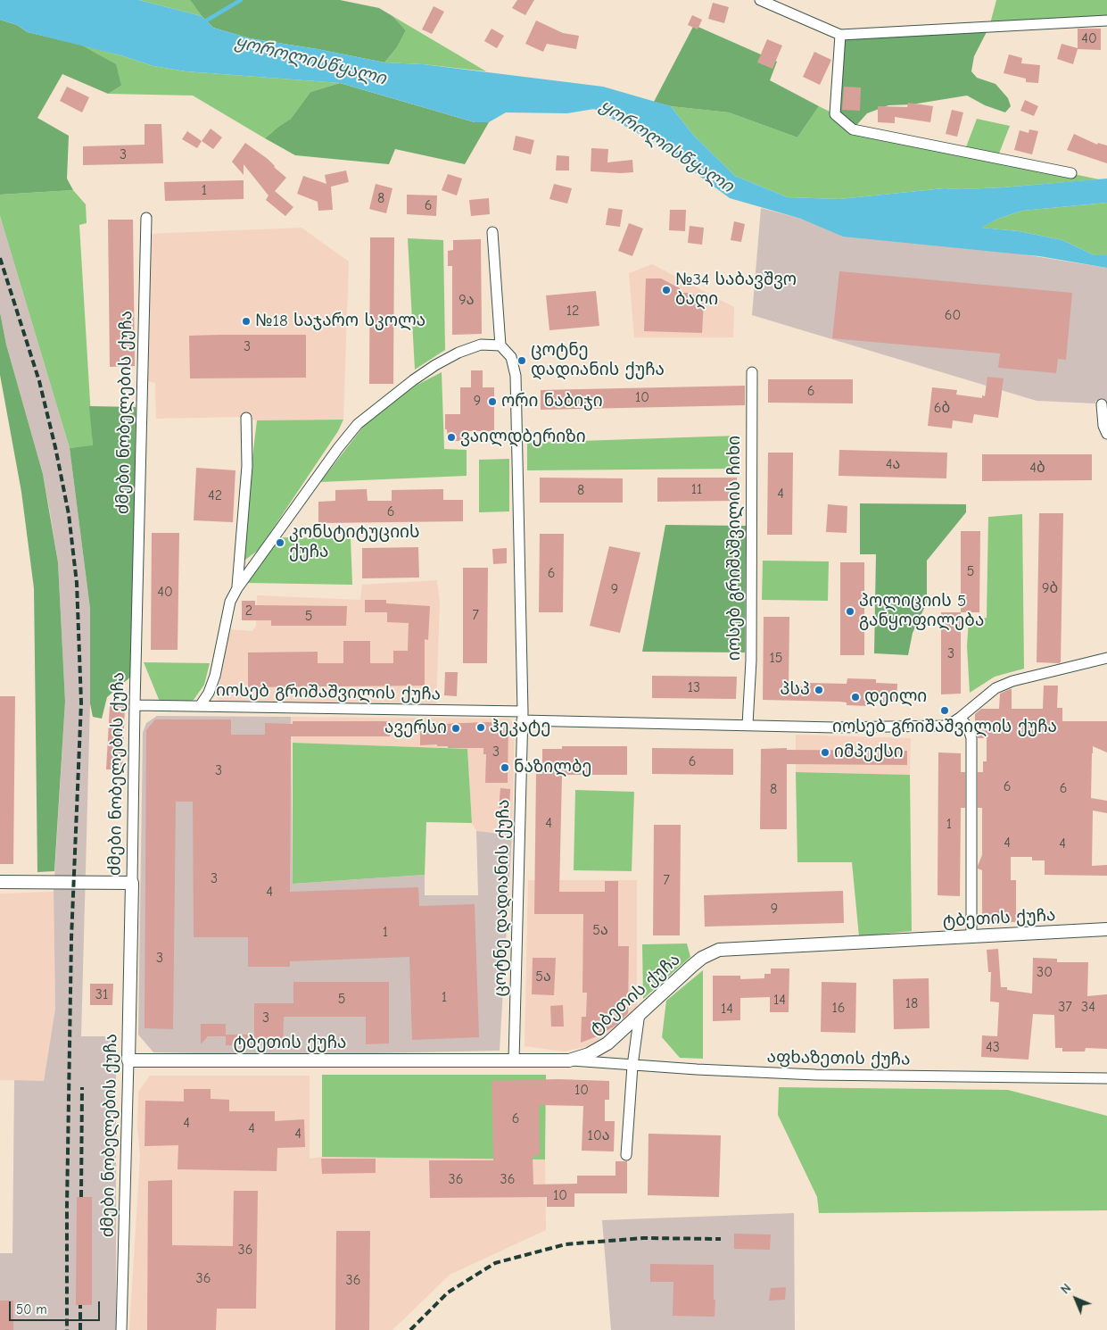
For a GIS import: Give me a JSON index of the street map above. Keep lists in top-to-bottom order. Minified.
{"streets":{"street":["ძმები ნობელების ქუჩა","იოსებ გრიშაშვილის ჩიხი","იოსებ გრიშაშვილის ქუჩა","ცოტნე დადიანის ქუჩა","ტბეთის ქუჩა","აფხაზეთის ქუჩა"]},"crossings":[["ძმები ნობელების ქუჩა","იოსებ გრიშაშვილის ქუჩა"],["ძმები ნობელების ქუჩა","ტბეთის ქუჩა"],["იოსებ გრიშაშვილის ჩიხი","იოსებ გრიშაშვილის ქუჩა"],["იოსებ გრიშაშვილის ქუჩა","ცოტნე დადიანის ქუჩა"],["ცოტნე დადიანის ქუჩა","ტბეთის ქუჩა"],["ტბეთის ქუჩა","აფხაზეთის ქუჩა"]],"water":["ყოროლისწყალი"],"places":["№34 საბავშვო ბაღი","№18 საჯარო სკოლა","ცოტნე დადიანის ქუჩა","ორი ნაბიჯი","ვაილდბერიზი","კონსტიტუციის ქუჩა","პოლიციის 5 განყოფილება","პსპ","დეილი","იოსებ გრიშაშვილის ქუჩა","ჰეკატე","ავერსი","იმპექსი","ნაზილბე"],"house_numbers":["40","3","1","8","6","9ა","12","60","3","6","10","9","6ბ","4ა","4ბ","11","8","4","42","6","5","6","9ბ","9","40","2","7","5","3","15","13","3","6","3","6","6","8","4","1","4","4","3","7","4","9","5ა","1","3","30","5ა","31","1","5","14","18","37","34","16","14","3","43","10","6","4","4","4","10ა","36","36","10","36","36","36"],"scale_bar":"50 m","north":"top left"}
